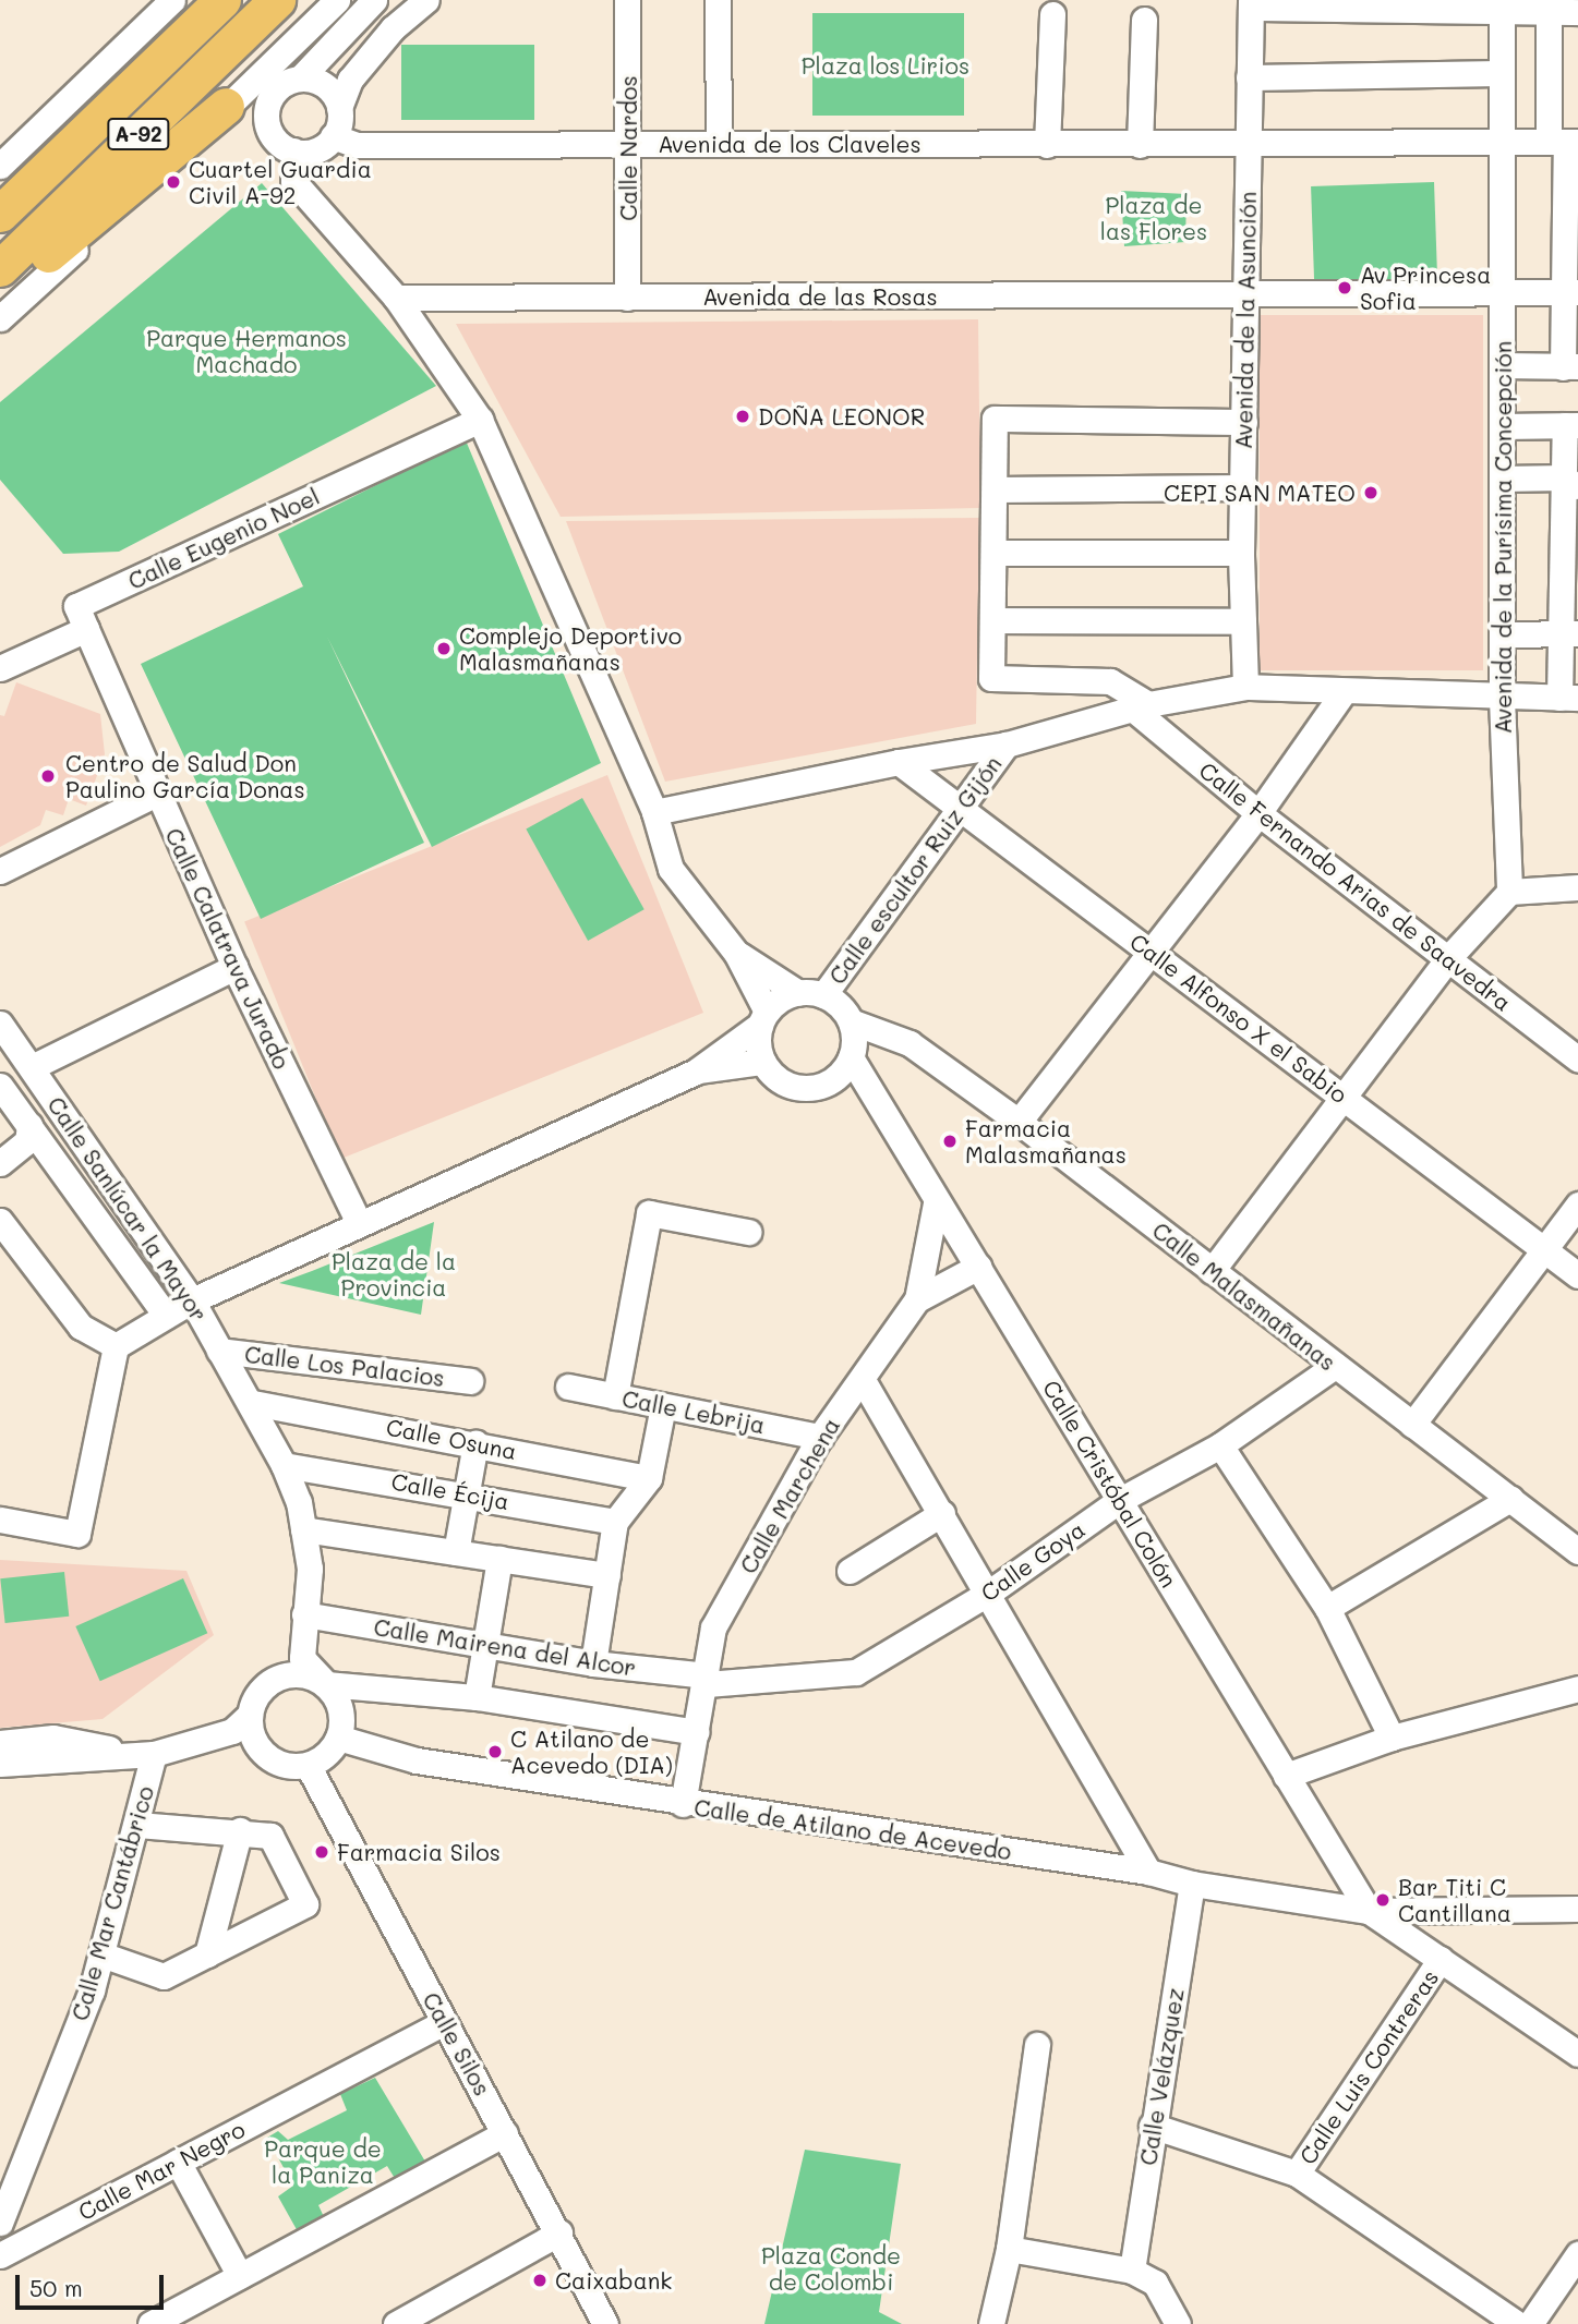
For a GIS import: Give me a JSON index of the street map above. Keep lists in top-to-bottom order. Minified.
{"streets":{"highway":["A-92"],"street":["Avenida de los Claveles","Calle Nardos","Avenida de las Rosas","Avenida de la Asunción","Avenida de la Purísima Concepción","Calle Eugenio Noel","Calle escultor Ruiz Gijón","Calle Fernando Arias de Saavedra","Calle Calatrava Jurado","Calle Alfonso X el Sabio","Calle Sanlúcar la Mayor","Calle Malasmañanas","Calle Los Palacios","Calle Lebrija","Calle Osuna","Calle Cristóbal Colón","Calle Écija","Calle Marchena","Calle Goya","Calle Mairena del Alcor","Calle de Atilano de Acevedo","Calle Mar Cantábrico","Calle Silos","Calle Luis Contreras","Calle Velázquez","Calle Mar Negro"]},"crossings":[["Avenida de los Claveles","Calle Nardos"],["Avenida de los Claveles","Avenida de la Asunción"],["Avenida de los Claveles","Avenida de la Purísima Concepción"],["Calle Nardos","Avenida de las Rosas"],["Avenida de las Rosas","Avenida de la Asunción"],["Avenida de las Rosas","Avenida de la Purísima Concepción"],["Calle Eugenio Noel","Calle Calatrava Jurado"],["Calle escultor Ruiz Gijón","Calle Alfonso X el Sabio"],["Calle escultor Ruiz Gijón","Calle Malasmañanas"],["Calle escultor Ruiz Gijón","Calle Cristóbal Colón"],["Calle Sanlúcar la Mayor","Calle Los Palacios"],["Calle Sanlúcar la Mayor","Calle Osuna"],["Calle Sanlúcar la Mayor","Calle Écija"],["Calle Sanlúcar la Mayor","Calle Mairena del Alcor"],["Calle Sanlúcar la Mayor","Calle de Atilano de Acevedo"],["Calle Sanlúcar la Mayor","Calle Silos"],["Calle Malasmañanas","Calle Cristóbal Colón"],["Calle Malasmañanas","Calle Goya"],["Calle Lebrija","Calle Marchena"],["Calle Cristóbal Colón","Calle Marchena"],["Calle Cristóbal Colón","Calle Goya"],["Calle Cristóbal Colón","Calle de Atilano de Acevedo"],["Calle Marchena","Calle Goya"],["Calle Marchena","Calle Mairena del Alcor"],["Calle Marchena","Calle de Atilano de Acevedo"],["Calle Goya","Calle Mairena del Alcor"],["Calle de Atilano de Acevedo","Calle Silos"],["Calle de Atilano de Acevedo","Calle Velázquez"],["Calle Silos","Calle Mar Negro"]],"parks":["Plaza los Lirios","Plaza de las Flores","Parque Hermanos Machado","Plaza de la Provincia","Parque de la Paniza","Plaza Conde de Colombi"],"places":["Cuartel Guardia Civil A-92","Av Princesa Sofia","DOÑA LEONOR","CEPI SAN MATEO","Complejo Deportivo Malasmañanas","Centro de Salud Don Paulino García Donas","Farmacia Malasmañanas","C Atilano de Acevedo (DIA)","Farmacia Silos","Bar Titi C Cantillana","Caixabank"],"scale_bar":"50 m"}
